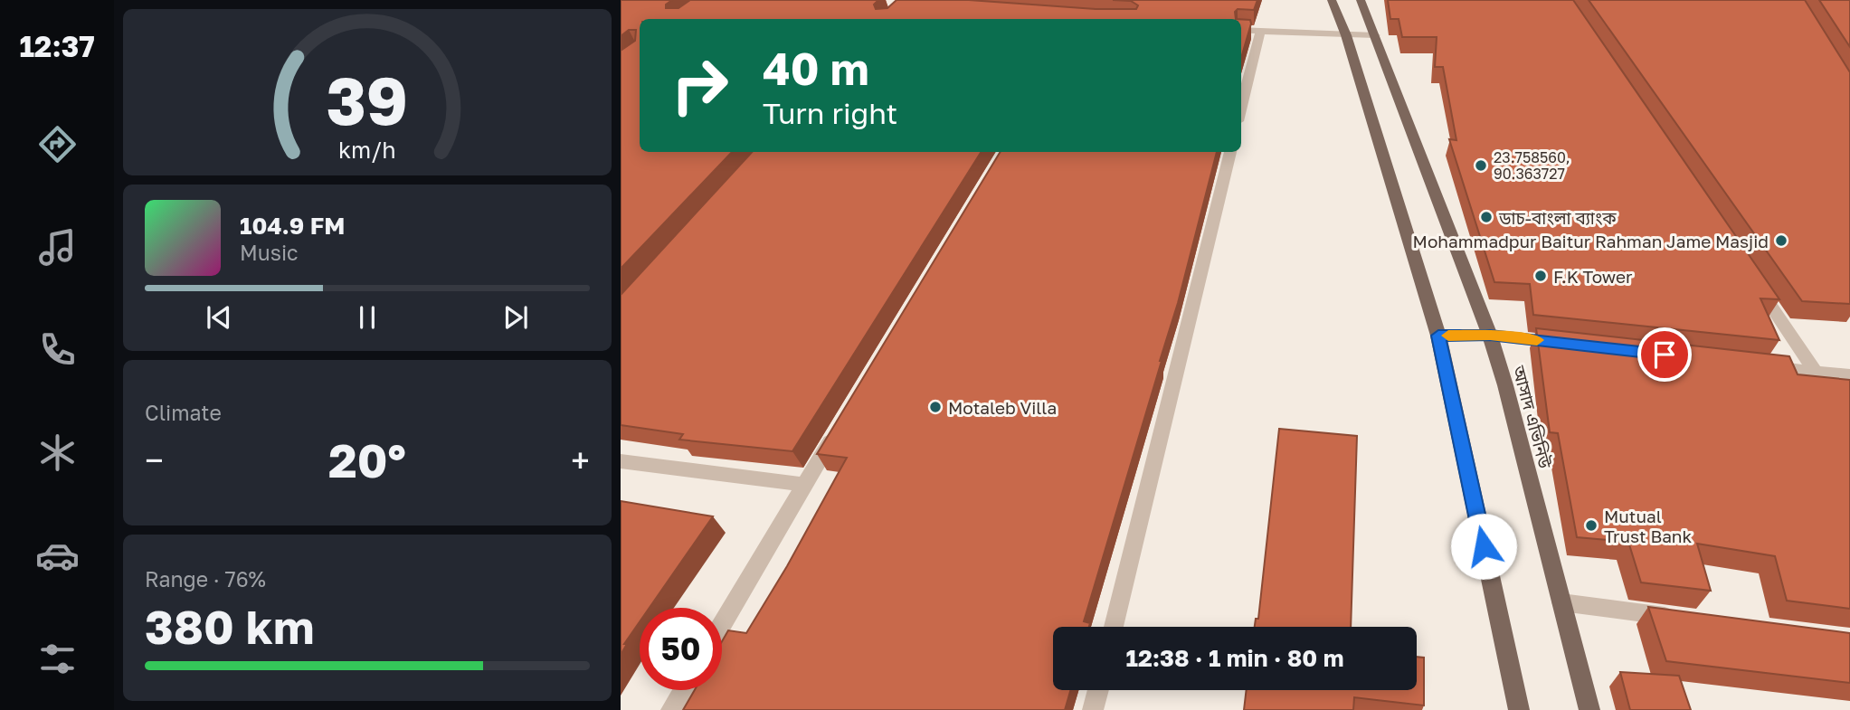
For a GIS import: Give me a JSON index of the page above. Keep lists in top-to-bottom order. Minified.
{"streets":{"main road":["আসাদ এভিনিউ"]},"places":["23.758560, 90.363727","ডাচ-বাংলা ব্যাংক","Mohammadpur Baitur Rahman Jame Masjid","F.K Tower","Motaleb Villa","Mutual Trust Bank"],"page":{"tabs":"12:37","turn":["40 m","Turn right"],"song":["104.9 FM","Music"],"tile":["Climate",["Range · 76%","380 km"]],"heat":["−","20°","+"],"limit":"50","trip":"12:38 · 1 min · 80 m","gauge":["39","km/h"]}}
